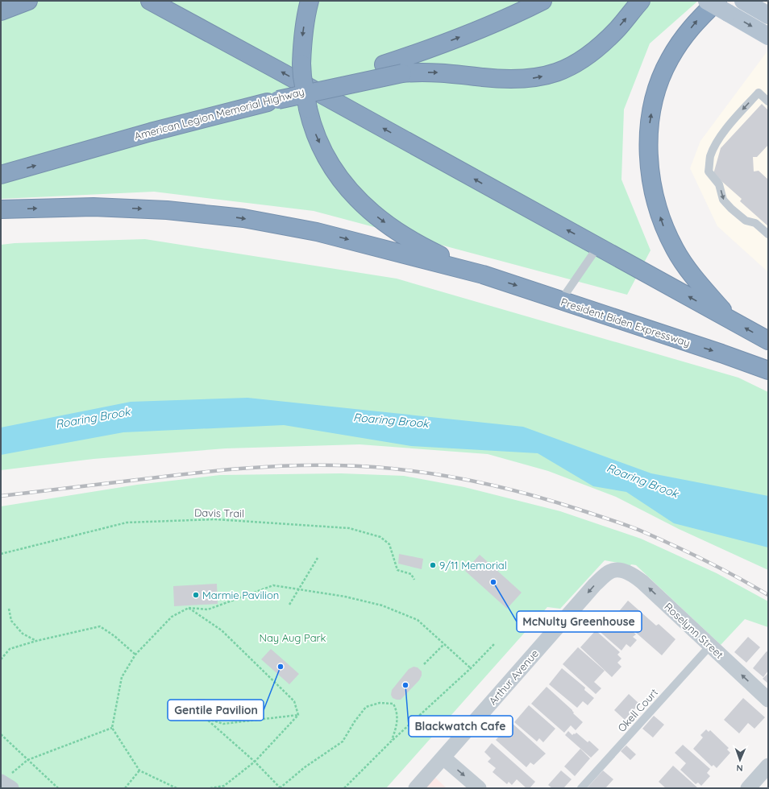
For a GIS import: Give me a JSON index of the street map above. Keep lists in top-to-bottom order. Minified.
{"streets":{"highway":["American Legion Memorial Highway","President Biden Expressway"],"street":["Roselynn Street","Arthur Avenue"],"lane":["Okell Court"],"path":["Davis Trail"]},"crossings":[["Roselynn Street","Arthur Avenue"],["Roselynn Street","Okell Court"]],"one_way":["Roselynn Street","Arthur Avenue"],"water":["Roaring Brook"],"parks":["Nay Aug Park"],"places":["9/11 Memorial","McNulty Greenhouse","Marmie Pavilion","Gentile Pavilion","Blackwatch Cafe"],"north":"bottom"}
